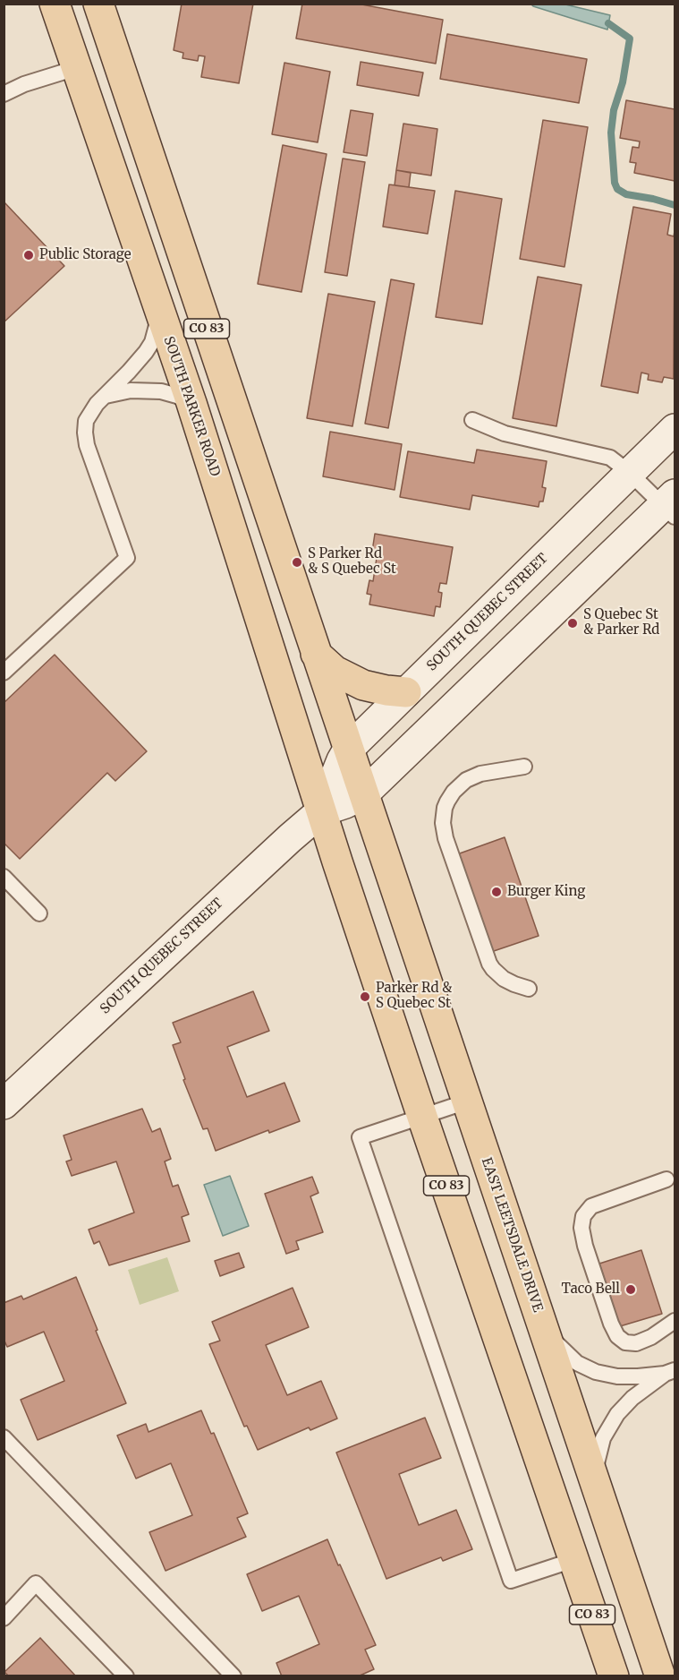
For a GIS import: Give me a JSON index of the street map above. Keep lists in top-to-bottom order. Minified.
{"streets":{"main road":["CO 83","SOUTH PARKER ROAD","SOUTH QUEBEC STREET","EAST LEETSDALE DRIVE"]},"crossings":[["CO 83","SOUTH PARKER ROAD"],["CO 83","SOUTH QUEBEC STREET"],["CO 83","EAST LEETSDALE DRIVE"],["SOUTH PARKER ROAD","SOUTH QUEBEC STREET"],["SOUTH QUEBEC STREET","EAST LEETSDALE DRIVE"]],"places":["Public Storage","S Parker Rd & S Quebec St","S Quebec St & Parker Rd","Burger King","Parker Rd & S Quebec St","Taco Bell"]}
